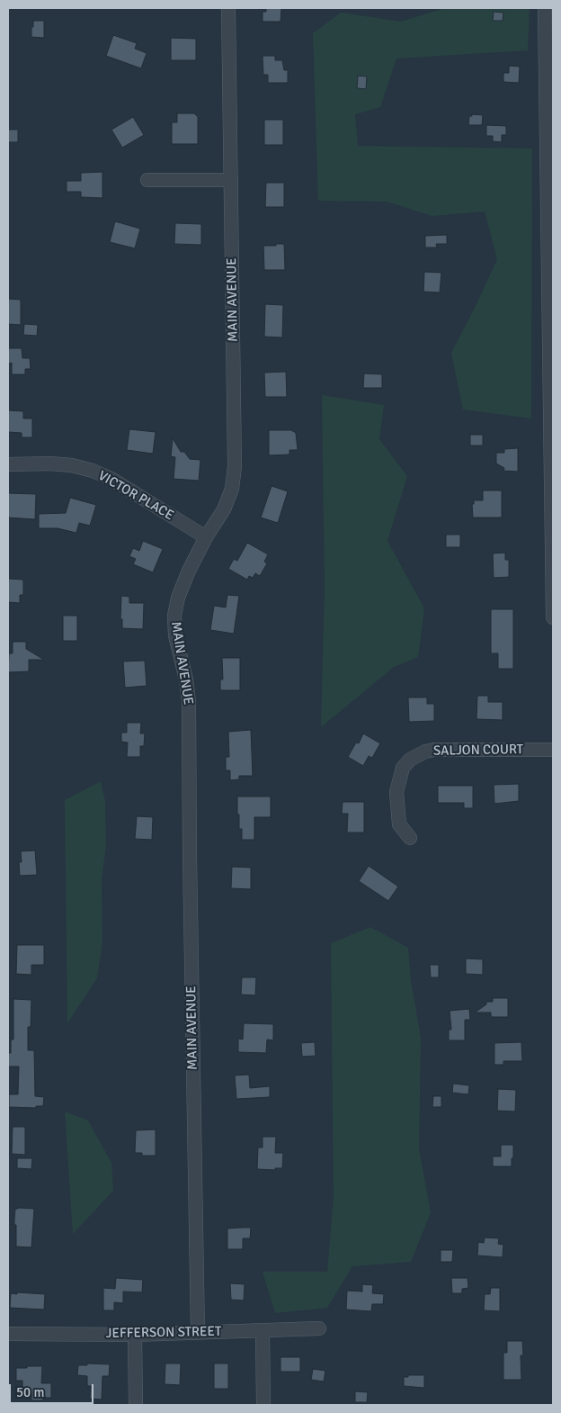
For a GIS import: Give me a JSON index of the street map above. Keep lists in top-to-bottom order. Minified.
{"streets":{"street":["MAIN AVENUE","VICTOR PLACE","SALJON COURT","JEFFERSON STREET"]},"crossings":[["MAIN AVENUE","VICTOR PLACE"],["MAIN AVENUE","JEFFERSON STREET"]],"scale_bar":"50 m"}
